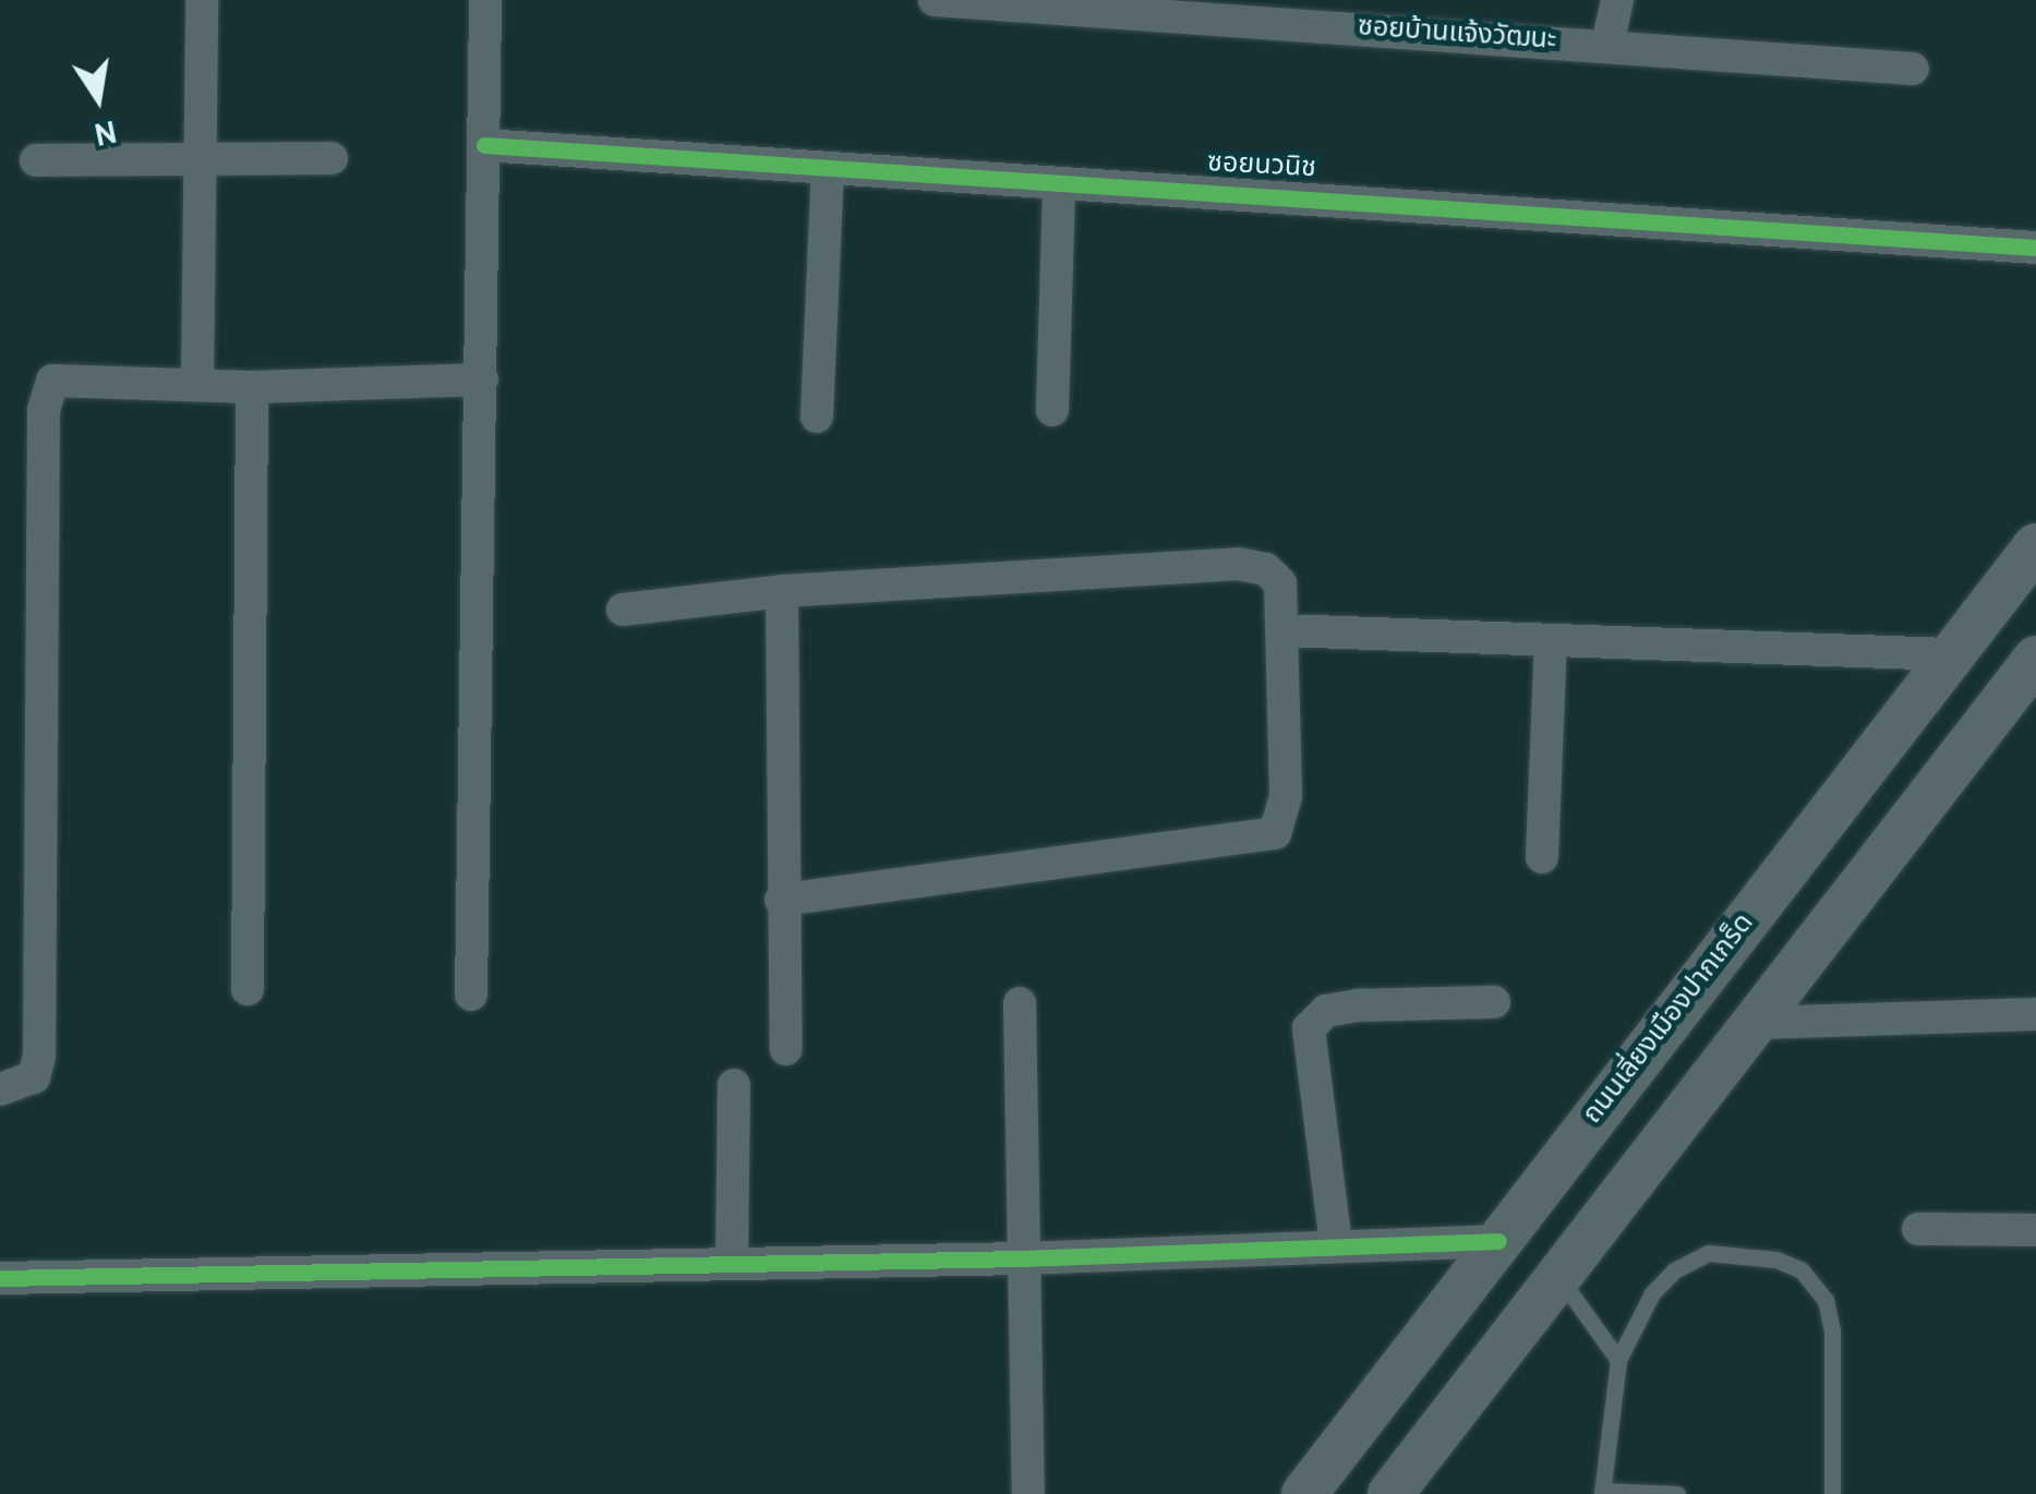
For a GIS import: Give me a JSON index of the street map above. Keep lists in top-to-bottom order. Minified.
{"streets":{"main road":["ถนนเลี่ยงเมืองปากเกร็ด"],"street":["ซอยบ้านแจ้งวัฒนะ","ซอยนวนิช"]},"north":"bottom"}
